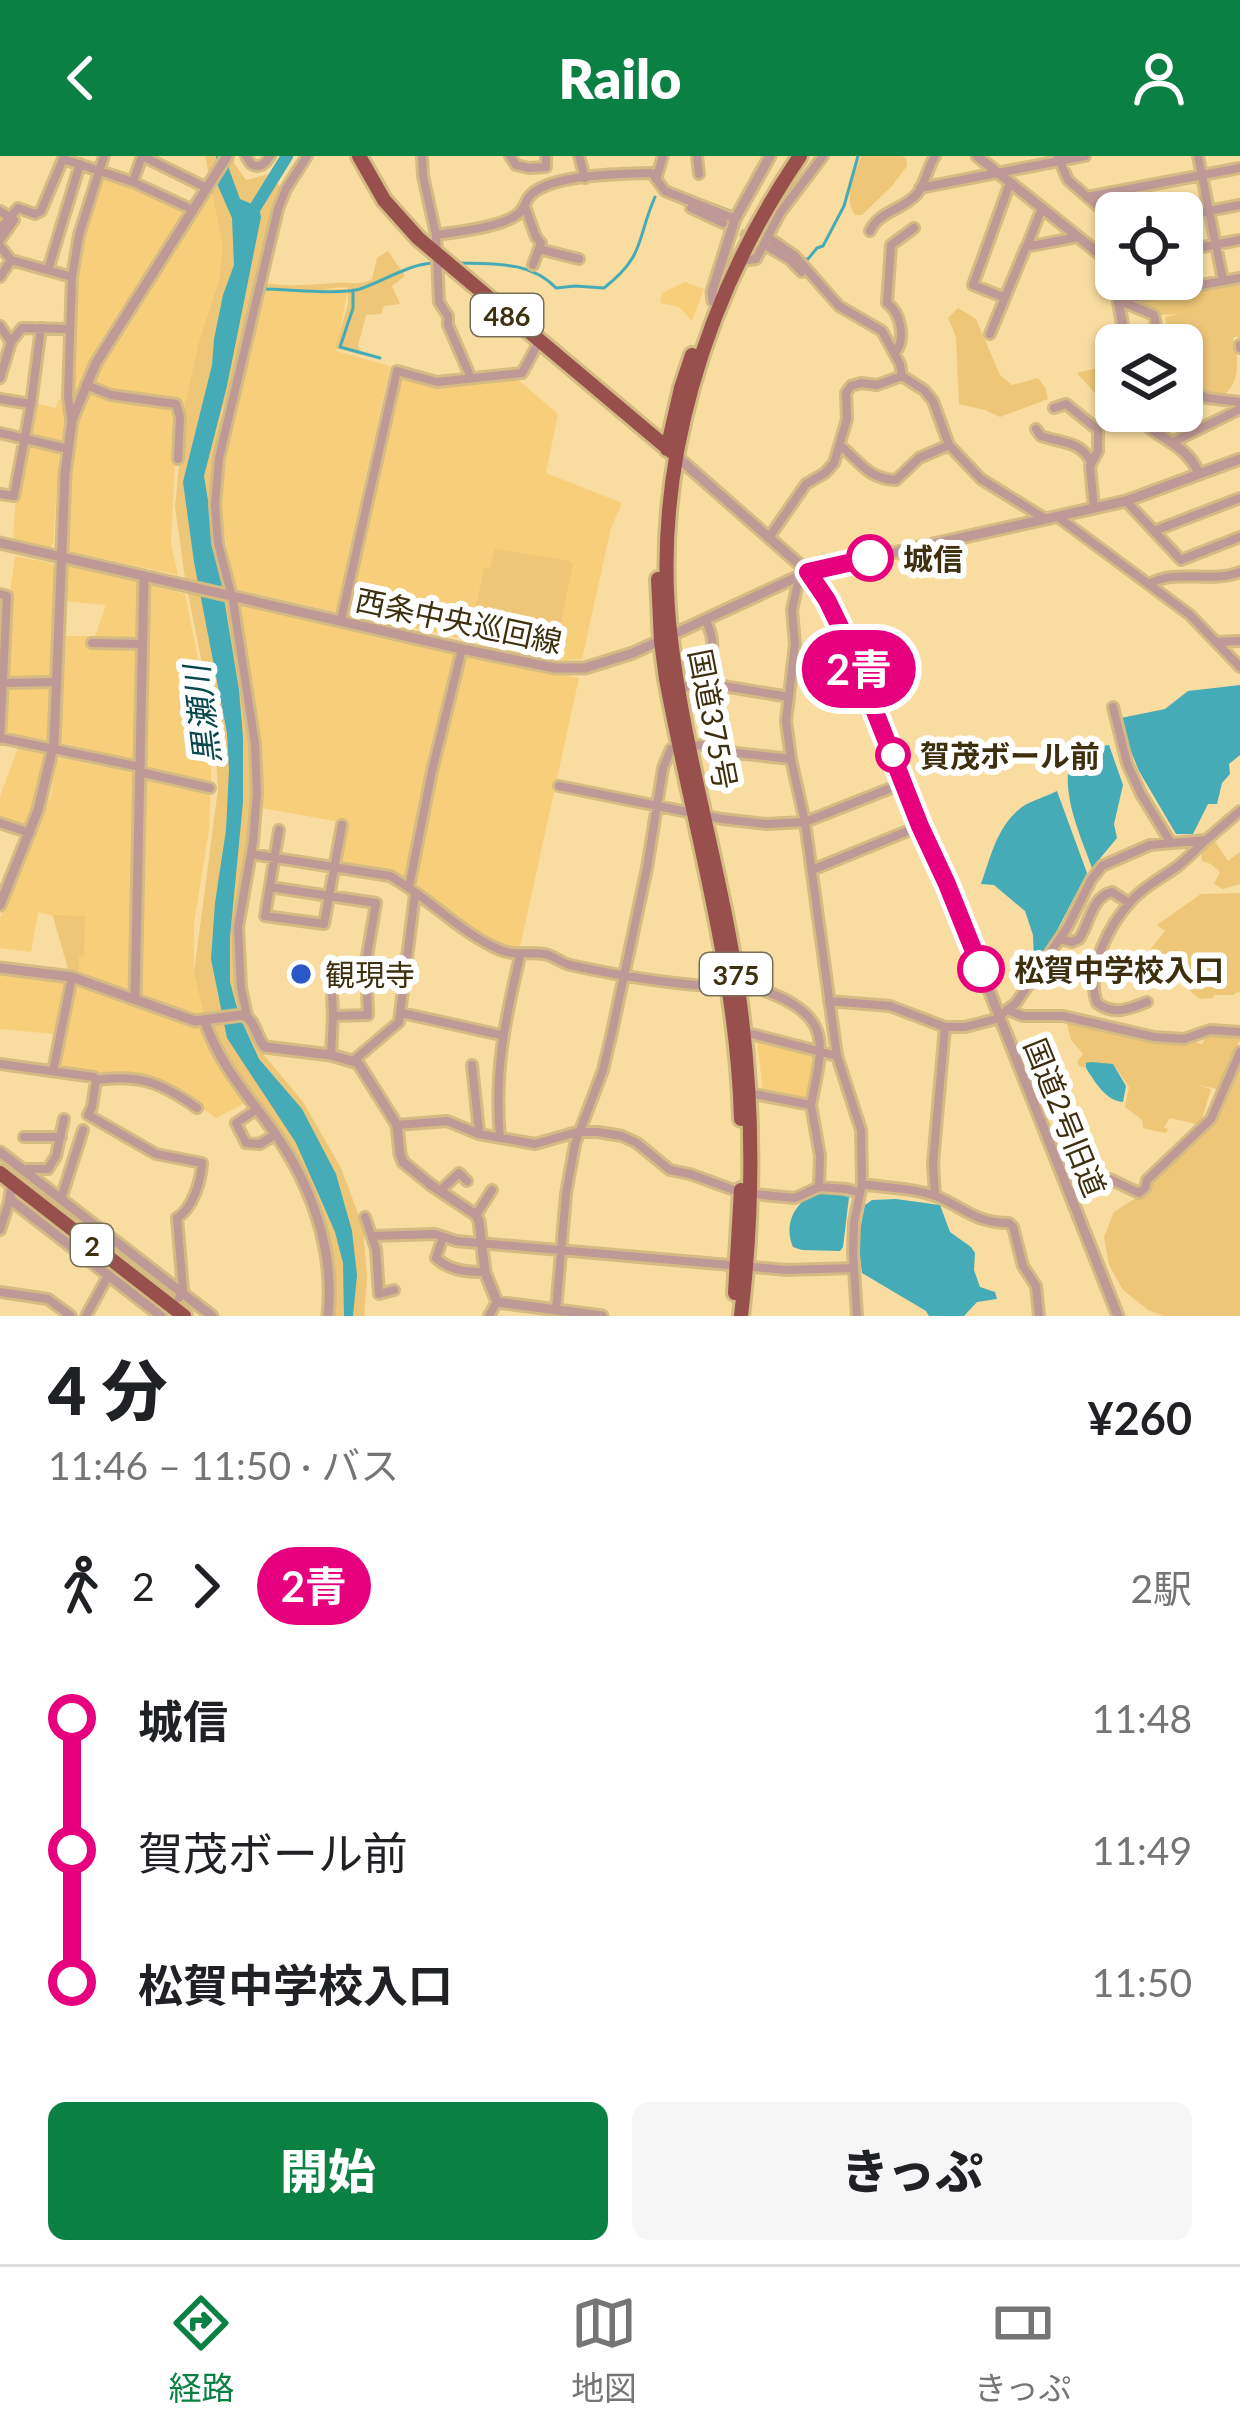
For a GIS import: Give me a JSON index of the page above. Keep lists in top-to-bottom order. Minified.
{"streets":{"highway":["486","国道375号","375","2"],"street":["西条中央巡回線","国道2号旧道"]},"crossings":[["486","国道375号"],["486","国道2号旧道"],["西条中央巡回線","国道375号"],["西条中央巡回線","国道2号旧道"],["国道375号","国道2号旧道"]],"water":["黒瀬川"],"places":["城信","賀茂ボール前","松賀中学校入口","観現寺"],"lines":["bus line 2青"],"page":{"header":"Railo","on_map":"2青","heading":["4 分","11:46 – 11:50 · バス","¥260"],"legs":["2","2青","2駅"],"list":[{"name":"城信","value":"11:48"},{"name":"賀茂ボール前","value":"11:49"},{"name":"松賀中学校入口","value":"11:50"}],"buttons":["開始","きっぷ"],"tabs":["経路","地図","きっぷ"]}}
